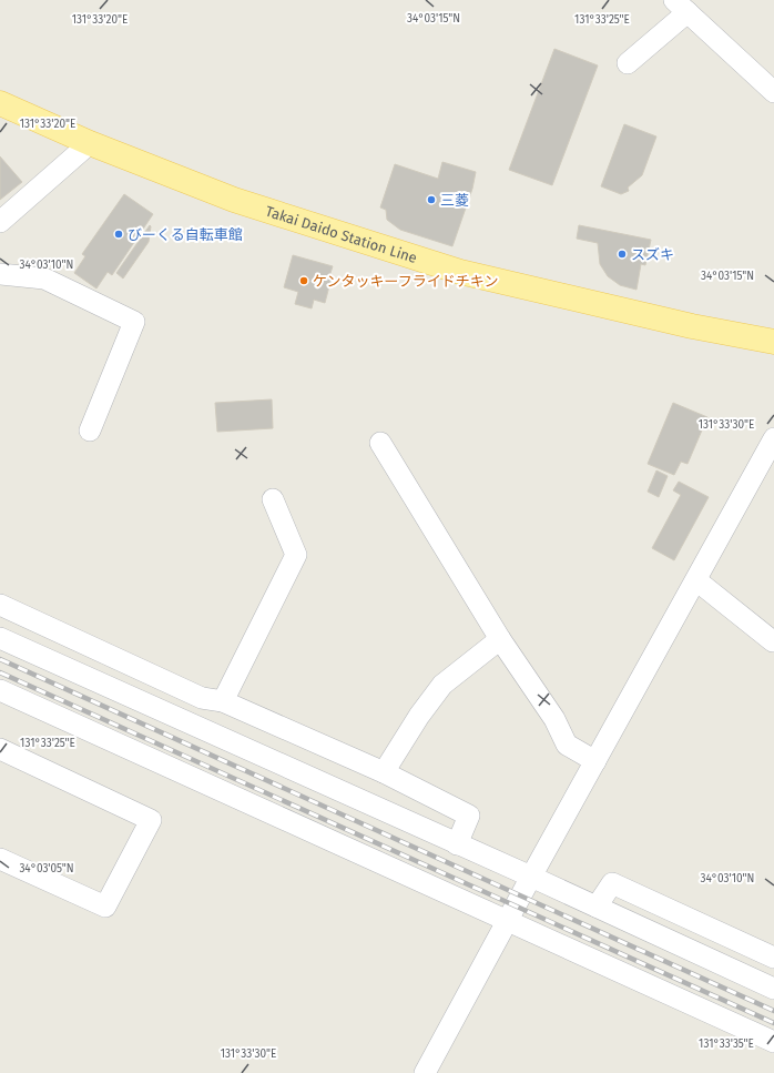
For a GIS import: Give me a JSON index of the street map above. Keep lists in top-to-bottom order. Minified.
{"streets":{"main road":["Takai Daido Station Line"]},"places":["三菱","びーくる自転車館","スズキ","ケンタッキーフライドチキン"],"coordinates":["34°03'15\"N","131°33'20\"E","131°33'25\"E","34°03'10\"N","131°33'30\"E","34°03'05\"N","131°33'35\"E"]}
